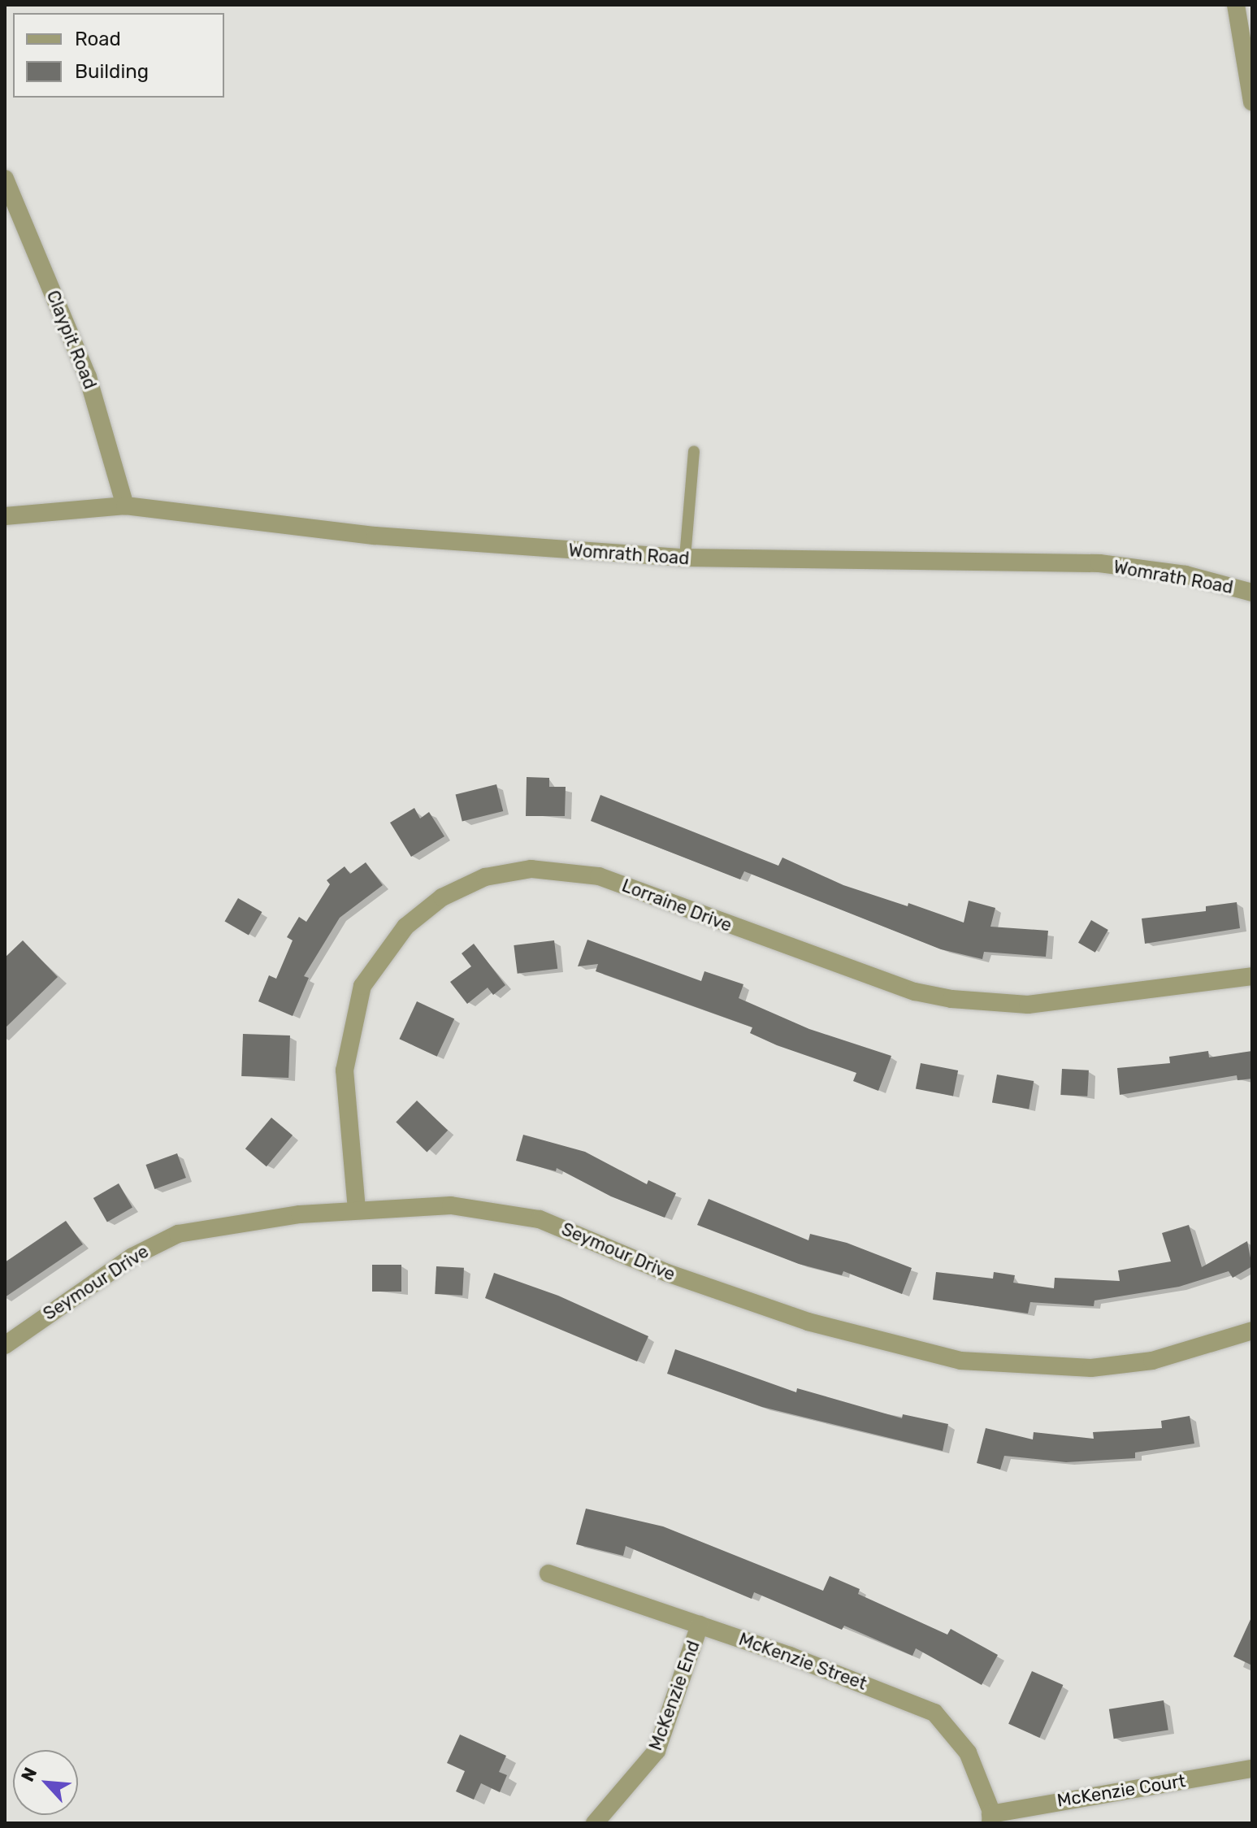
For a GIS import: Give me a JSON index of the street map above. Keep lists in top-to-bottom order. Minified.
{"streets":{"street":["Claypit Road","Womrath Road","Lorraine Drive","Seymour Drive","McKenzie Street","McKenzie End","McKenzie Court"]},"crossings":[["Claypit Road","Womrath Road"],["Lorraine Drive","Seymour Drive"],["McKenzie Street","McKenzie End"],["McKenzie Street","McKenzie Court"]],"legend":["Road","Building"],"north":"top left"}
